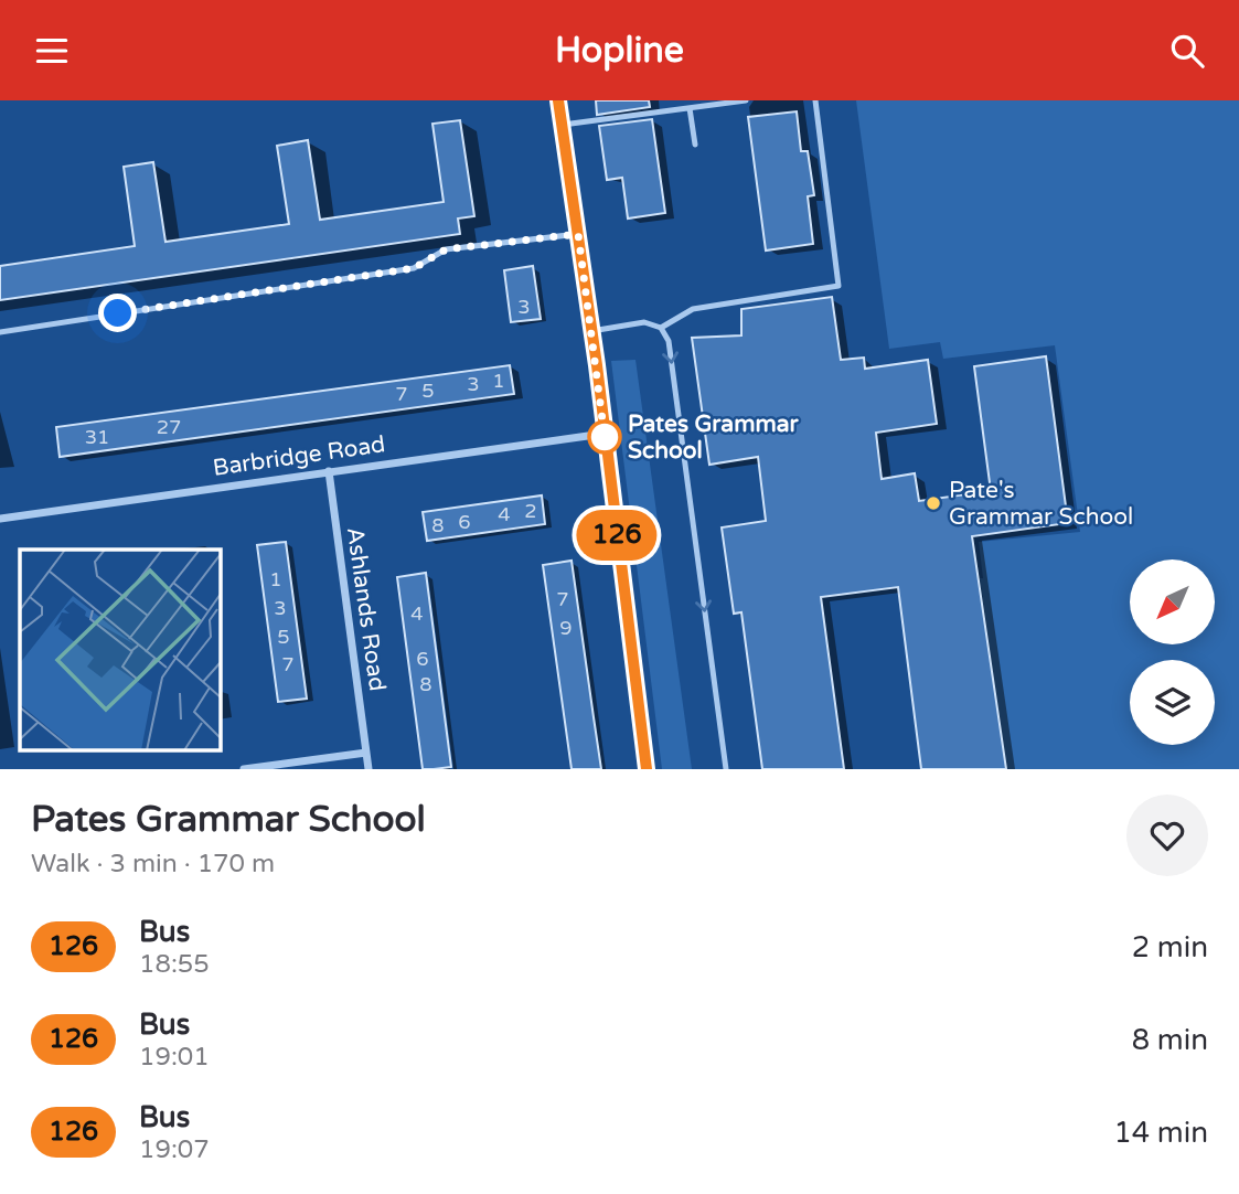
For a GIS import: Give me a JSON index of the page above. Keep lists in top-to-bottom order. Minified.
{"streets":{"street":["Barbridge Road","Ashlands Road"]},"crossings":[["Barbridge Road","Ashlands Road"]],"places":["Pates Grammar School","Pate's Grammar School"],"lines":["bus line 126"],"house_numbers":["3","1","3","5","7","27","31","2","4","6","8","1","7","3","4","9","5","6","7","8"],"north":"bottom left","page":{"header":"Hopline","on_map":"126","heading":["Pates Grammar School","Walk · 3 min · 170 m"],"list":[{"mark":"126","name":"Bus","note":"18:55","value":"2 min"},{"mark":"126","name":"Bus","note":"19:01","value":"8 min"},{"mark":"126","name":"Bus","note":"19:07","value":"14 min"}]}}
